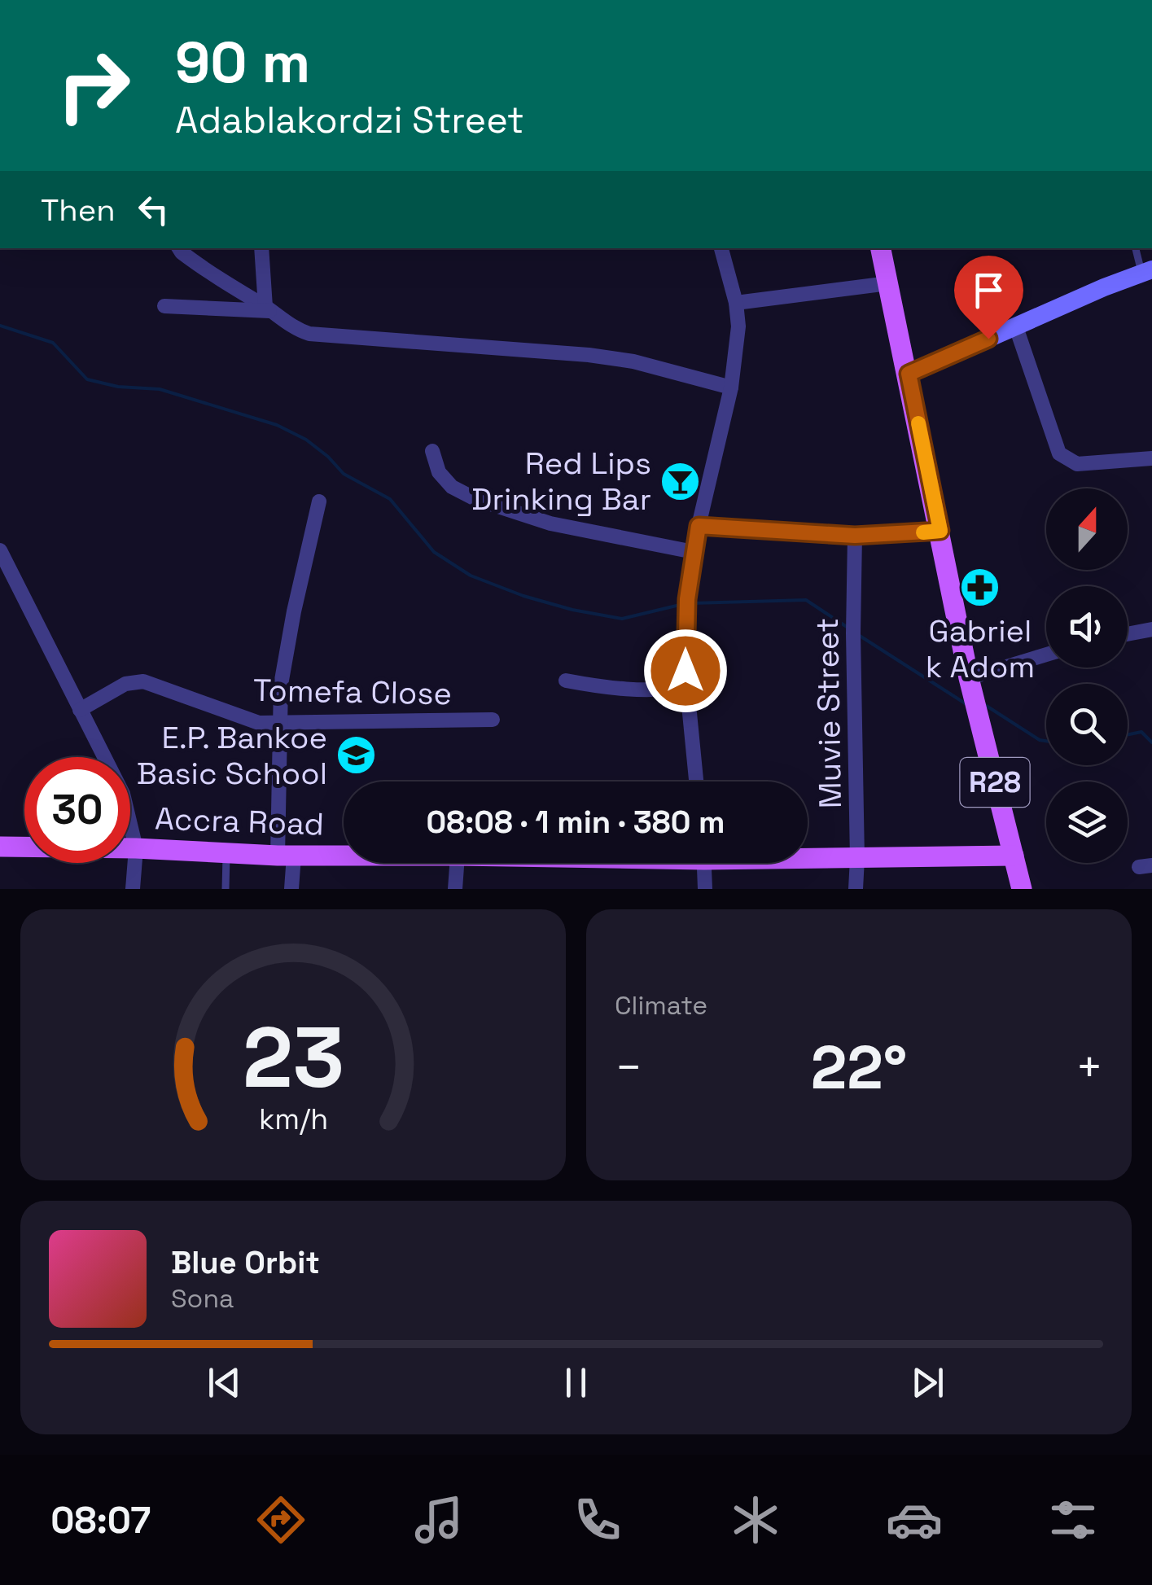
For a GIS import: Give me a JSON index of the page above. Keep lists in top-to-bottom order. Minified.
{"streets":{"main road":["R28","Accra Road"],"street":["Tomefa Close","Muvie Street"]},"crossings":[["Muvie Street","Accra Road"],["R28","Accra Road"]],"places":{"bar":["Red Lips Drinking Bar"],"pharmacy":["Gabriel k Adom"],"school or university":["E.P. Bankoe Basic School"]},"north":"top","page":{"turn":["90 m","Adablakordzi Street"],"then":"Then","limit":"30","trip":"08:08 · 1 min · 380 m","tile":"Climate","heat":["−","22°","+"],"song":["Blue Orbit","Sona"],"tabs":"08:07","gauge":["23","km/h"]}}
